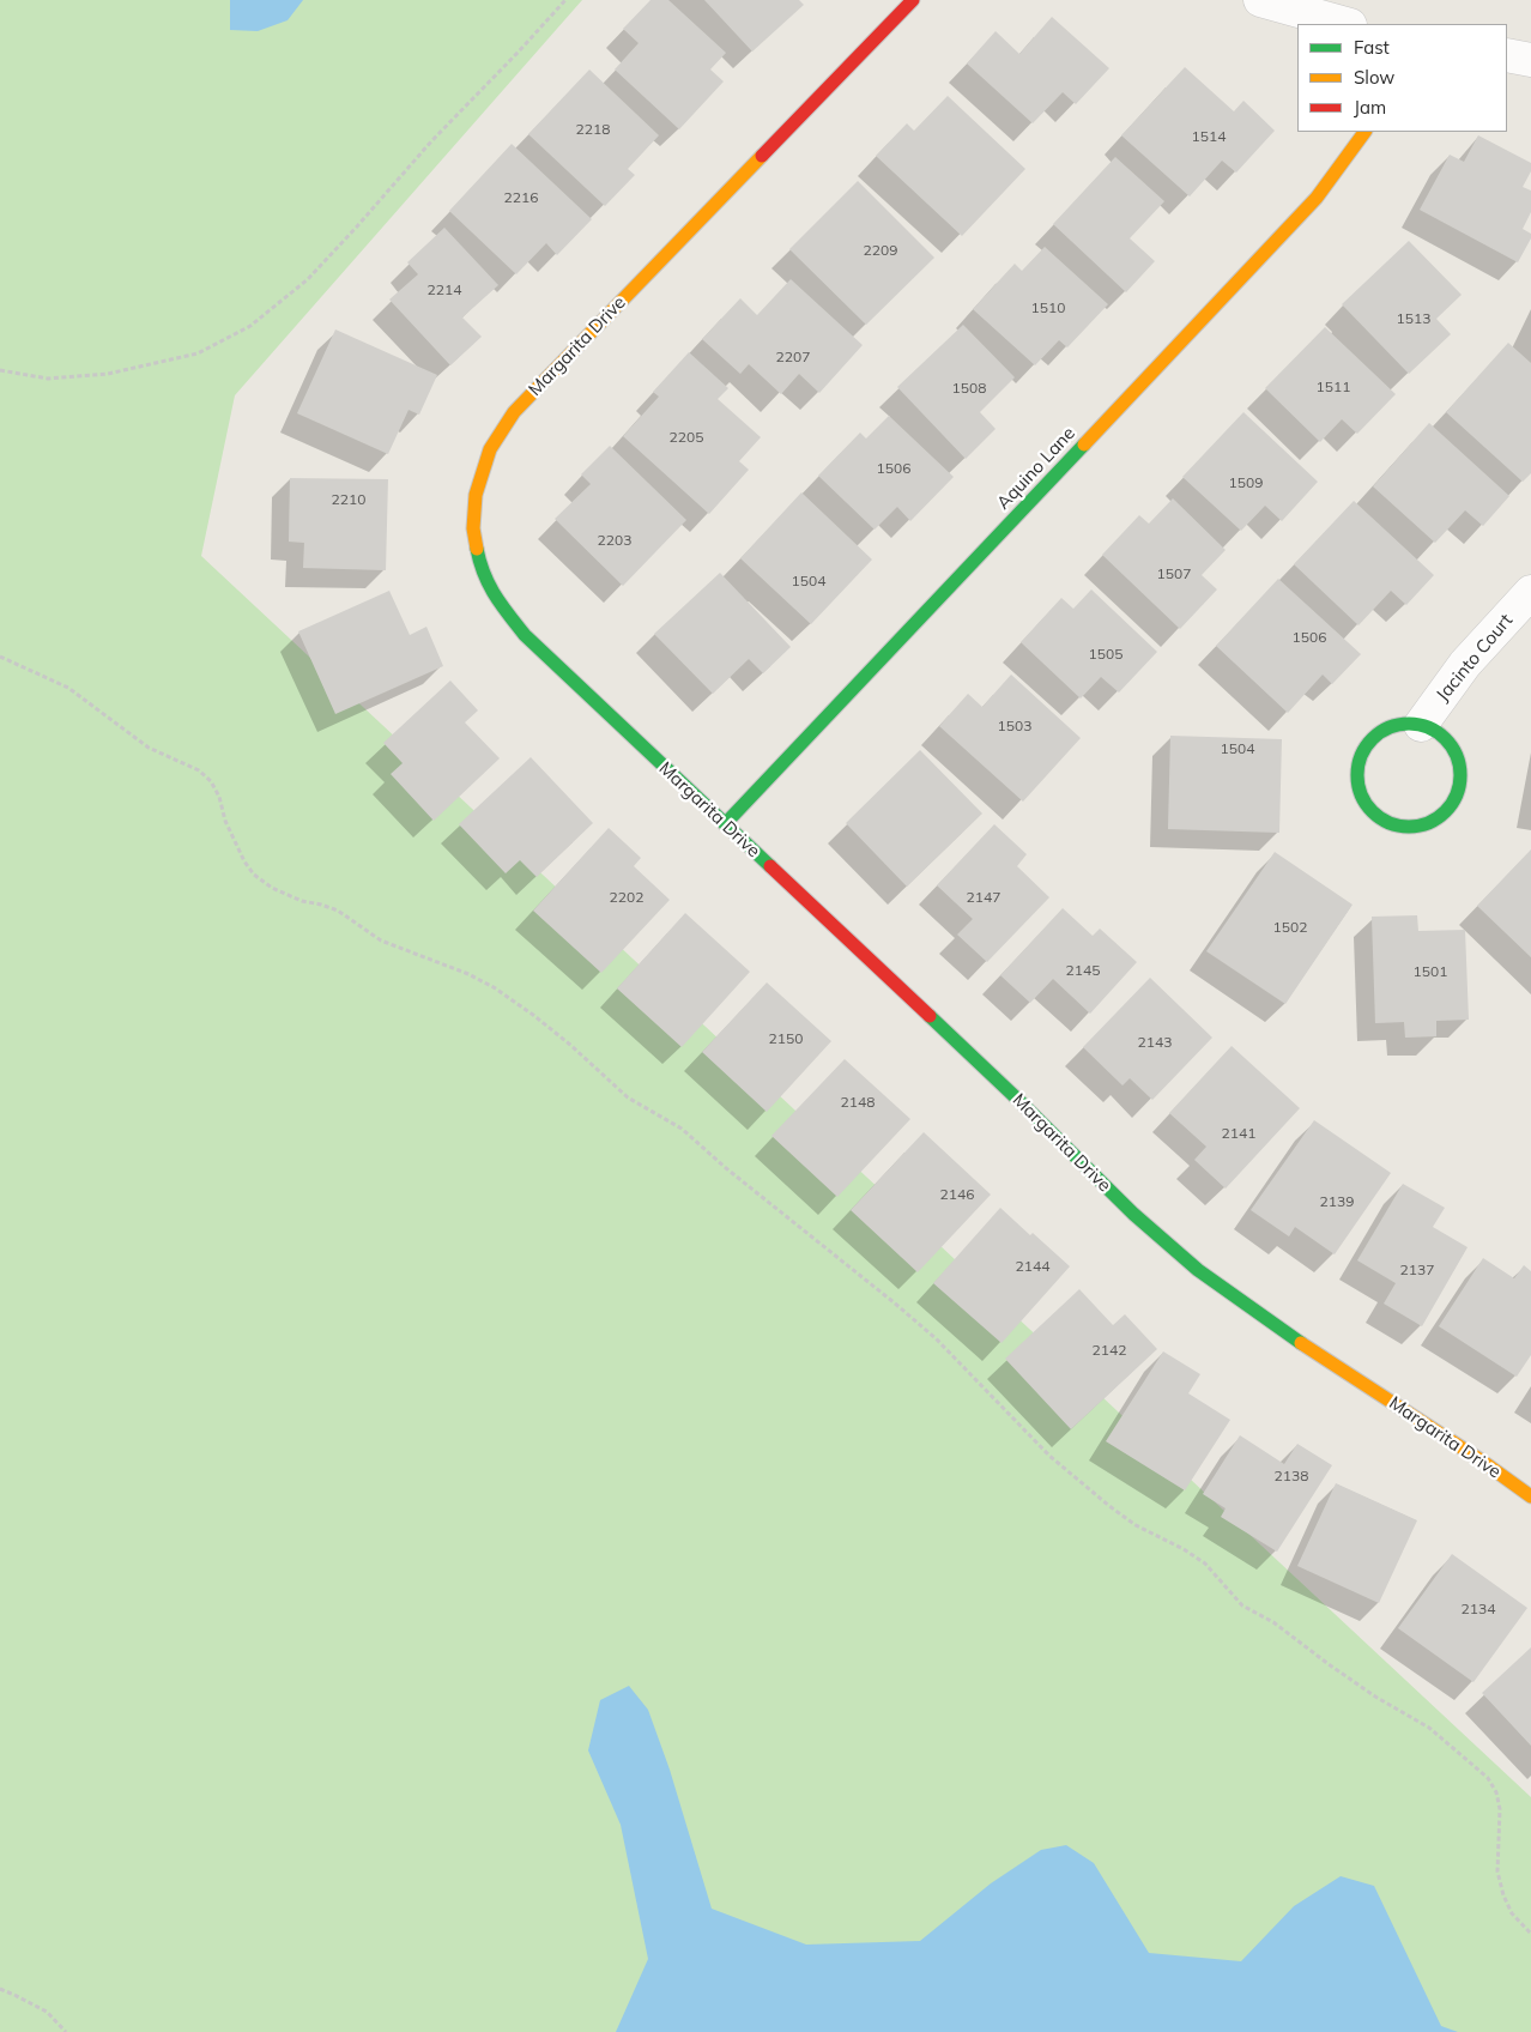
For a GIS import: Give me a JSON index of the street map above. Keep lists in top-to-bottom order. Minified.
{"streets":{"street":["Margarita Drive","Aquino Lane","Jacinto Court"]},"crossings":[["Margarita Drive","Aquino Lane"]],"house_numbers":["2218","1514","2216","2209","2214","1510","1513","2207","1511","1508","2205","1506","1509","2210","2203","1507","1504","1506","1505","1503","1504","2202","2147","1502","2145","1501","2150","2143","2148","2141","2146","2139","2144","2137","2142","2138","2134"],"legend":["Fast","Slow","Jam"]}
